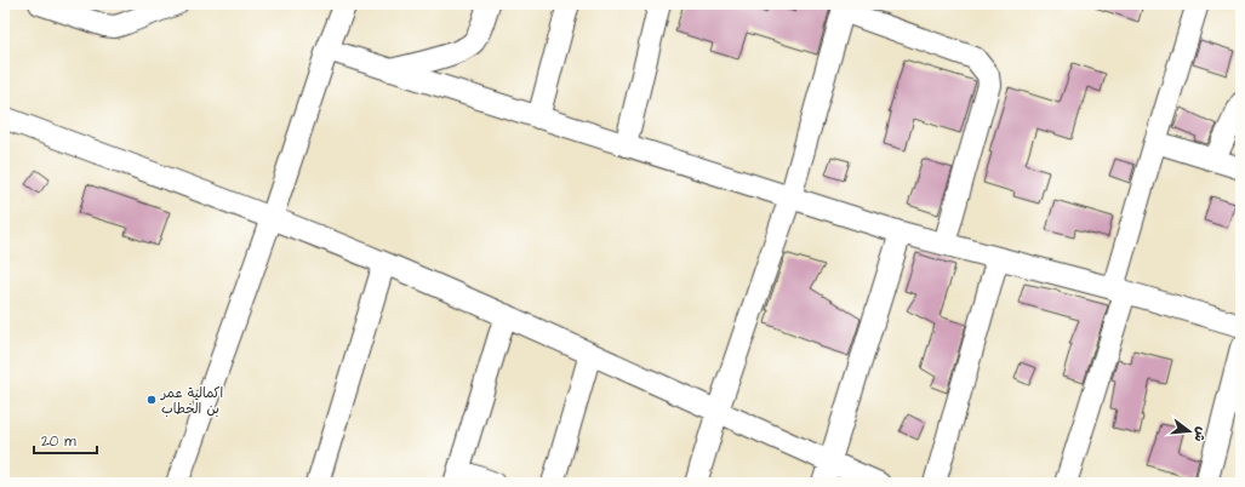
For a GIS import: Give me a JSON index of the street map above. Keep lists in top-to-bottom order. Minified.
{"places":["اكمالية عمر بن الخطاب"],"scale_bar":"20 m","north":"right"}
